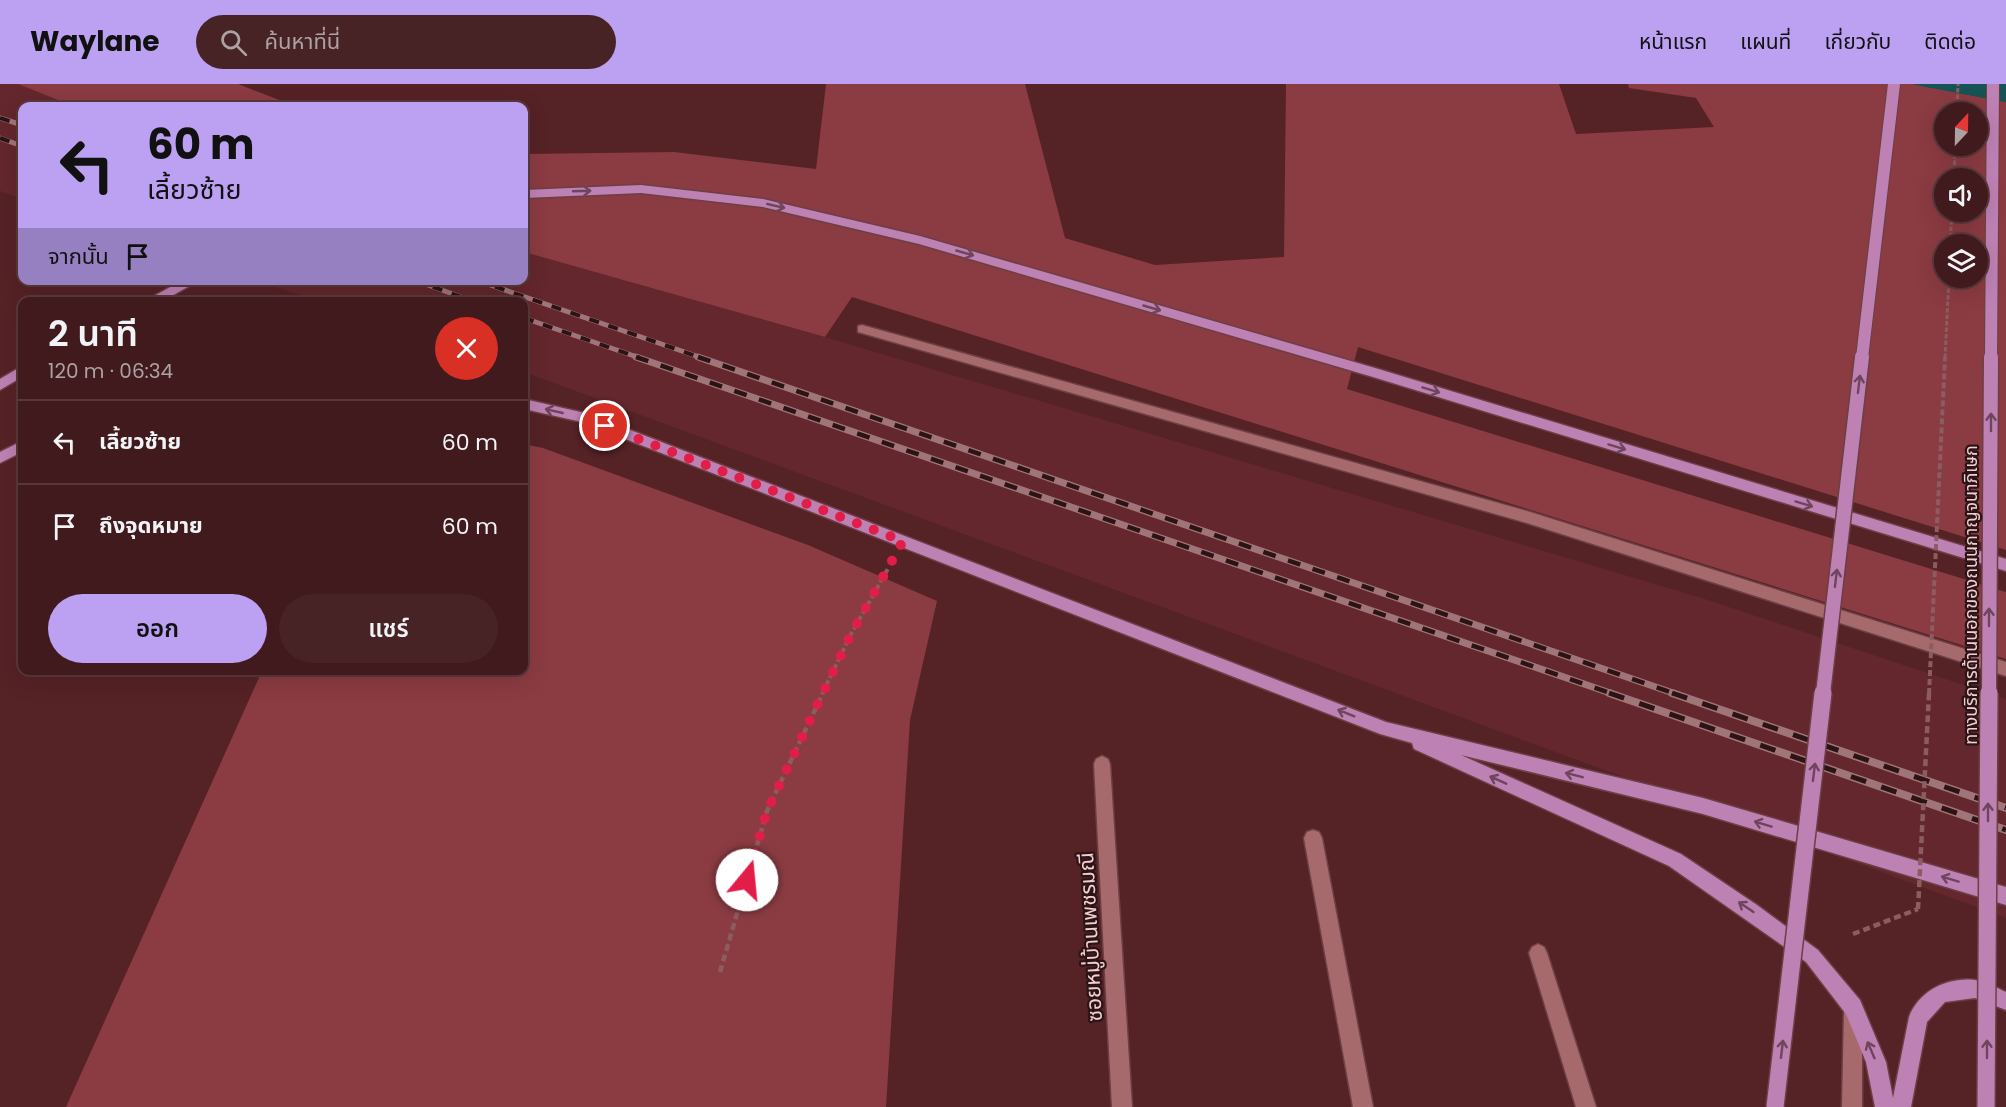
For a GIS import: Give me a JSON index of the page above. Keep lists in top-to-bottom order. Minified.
{"streets":{"main road":["ทางบริการด้านนอกของถนนกาญจนาภิเษก"],"street":["ซอยหมู่บ้านเพชรมณี"]},"north":"top","page":{"header":"Waylane","search":"ค้นหาที่นี่","nav":["หน้าแรก","แผนที่","เกี่ยวกับ","ติดต่อ"],"turn":["60 m","เลี้ยวซ้าย"],"then":"จากนั้น","heading":["2 นาที","120 m · 06:34"],"list":[{"name":"เลี้ยวซ้าย","value":"60 m"},{"name":"ถึงจุดหมาย","value":"60 m"}],"buttons":["ออก","แชร์"]}}
